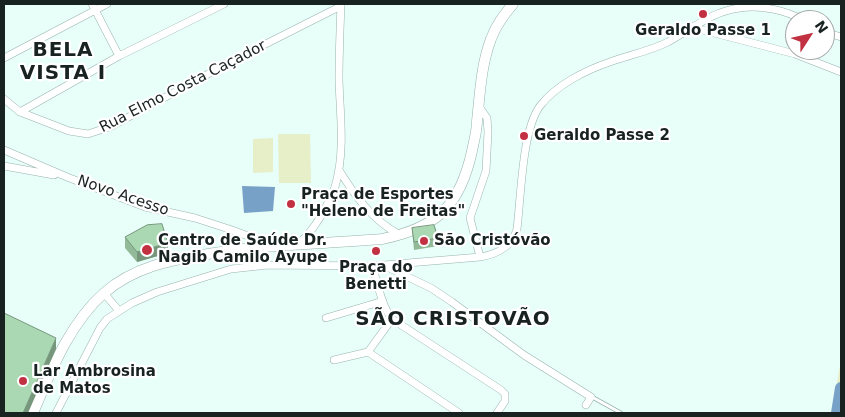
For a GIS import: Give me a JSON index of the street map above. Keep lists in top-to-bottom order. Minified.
{"streets":{"street":["Rua Elmo Costa Caçador","Novo Acesso"]},"districts":["BELA VISTA I","SÃO CRISTOVÃO"],"places":["Geraldo Passe 1","Geraldo Passe 2","Praça de Esportes \"Heleno de Freitas\"","São Cristóvão","Centro de Saúde Dr. Nagib Camilo Ayupe","Praça do Benetti","Lar Ambrosina de Matos"],"north":"top right"}
